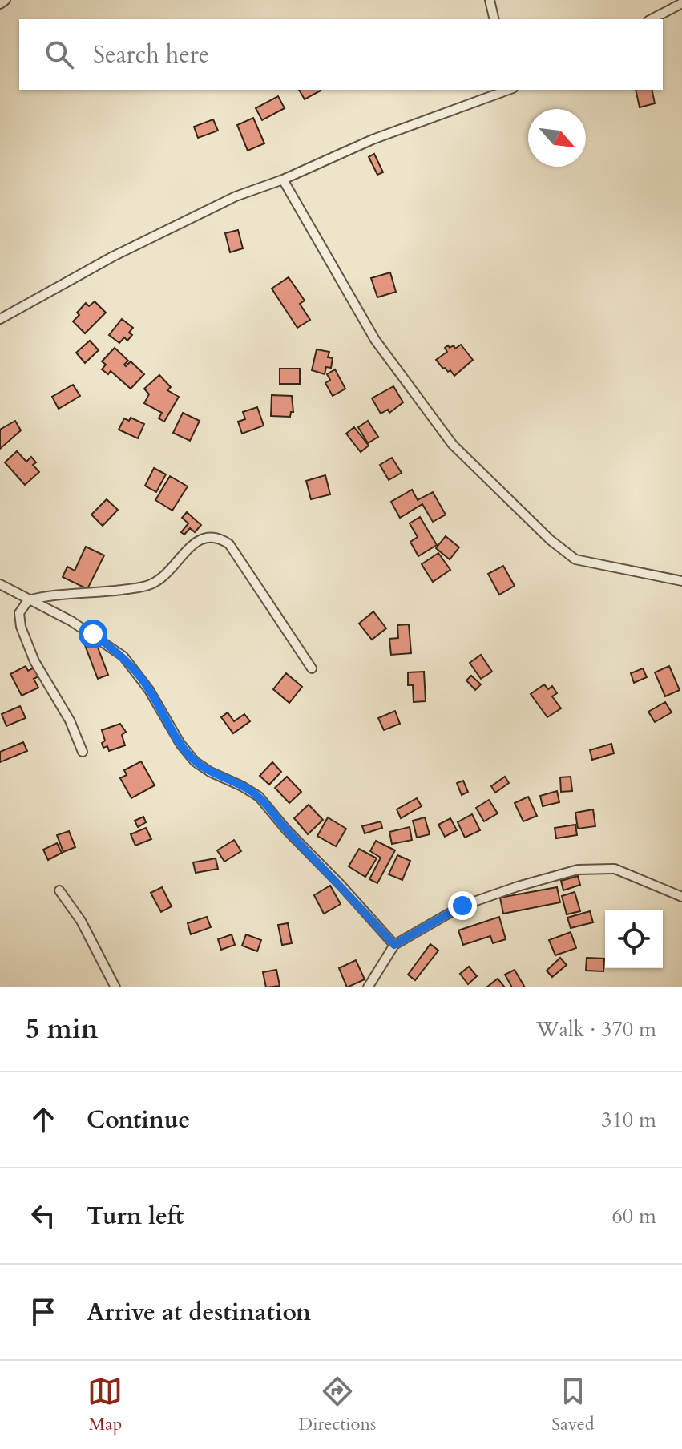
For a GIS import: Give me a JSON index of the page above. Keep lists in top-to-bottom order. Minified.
{"north":"bottom right","page":{"search":"Search here","heading":["5 min","Walk · 370 m"],"list":[["Continue","310 m"],["Turn left","60 m"],"Arrive at destination"],"nav":["Map","Directions","Saved"]}}
